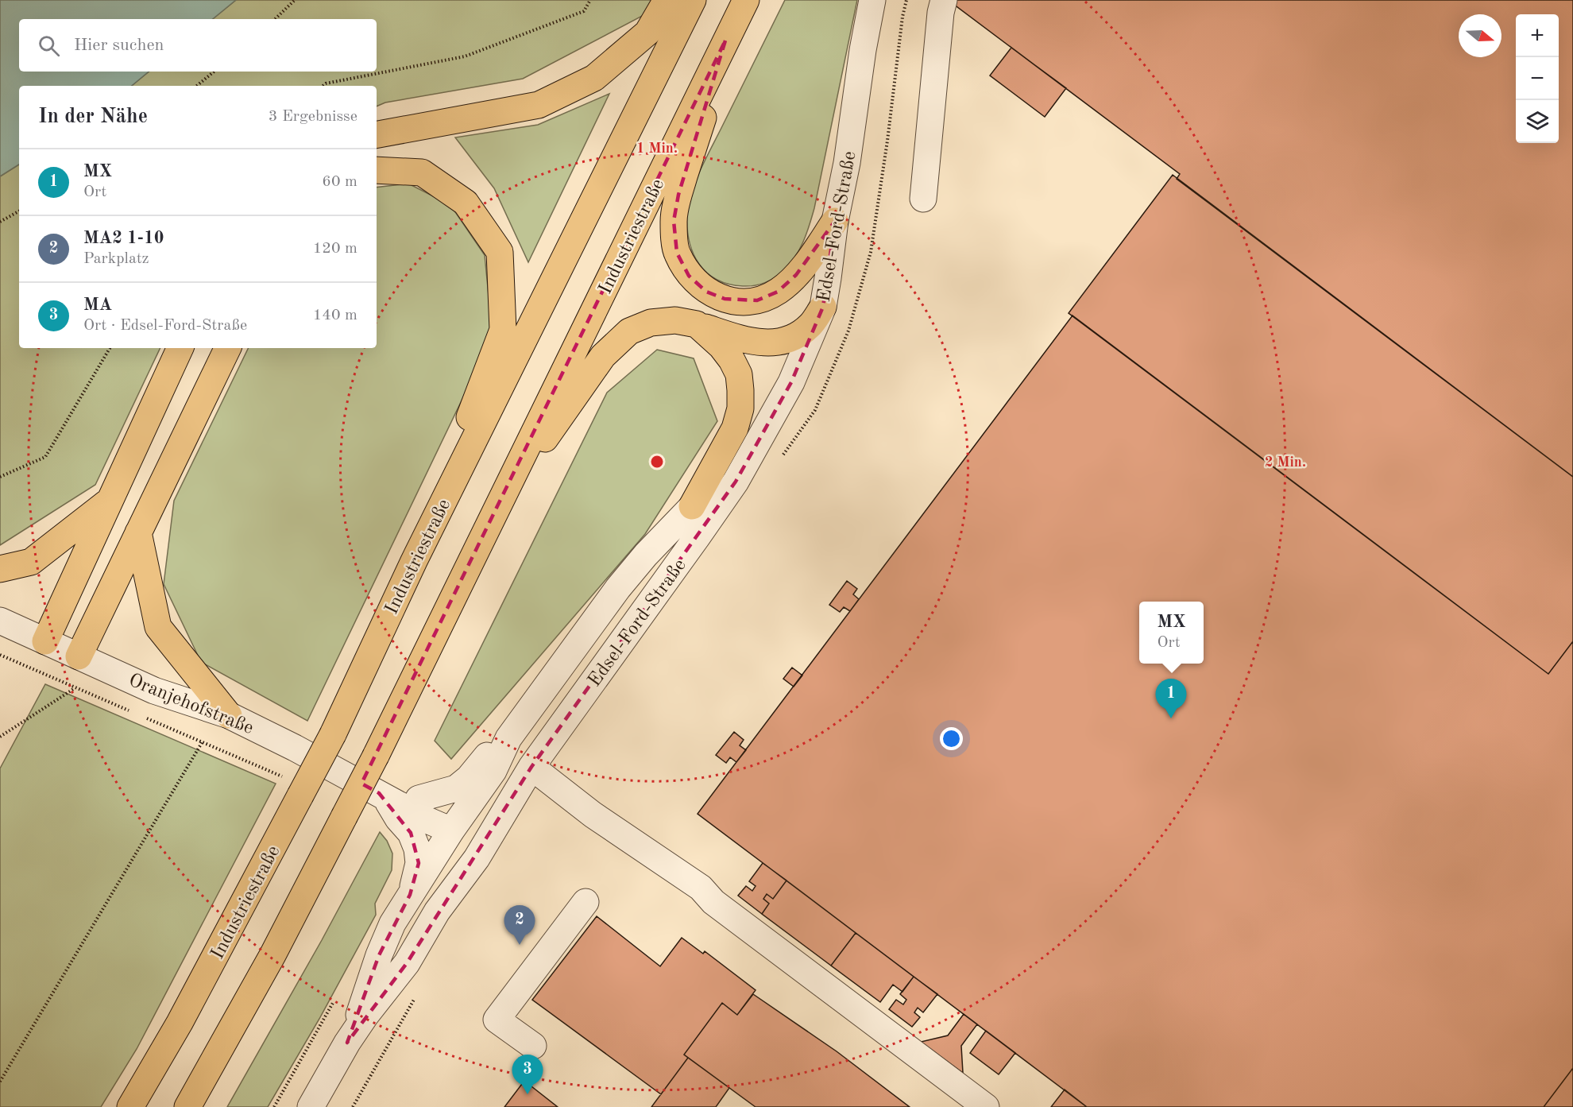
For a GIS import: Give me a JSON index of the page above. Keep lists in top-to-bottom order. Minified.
{"streets":{"highway":["Industriestraße"],"street":["Edsel-Ford-Straße","Oranjehofstraße"]},"crossings":[["Edsel-Ford-Straße","Oranjehofstraße"]],"north":"right","page":{"map_buttons":["+","−"],"search":"Hier suchen","heading":["In der Nähe","3 Ergebnisse"],"list":[{"mark":"1","name":"MX","note":"Ort","value":"60 m"},{"mark":"2","name":"MA2 1-10","note":"Parkplatz","value":"120 m"},{"mark":"3","name":"MA","note":"Ort · Edsel-Ford-Straße","value":"140 m"}],"popup":["MX","Ort"],"pins":["1","2","3"]},"rings":["1 Min.","2 Min."]}
